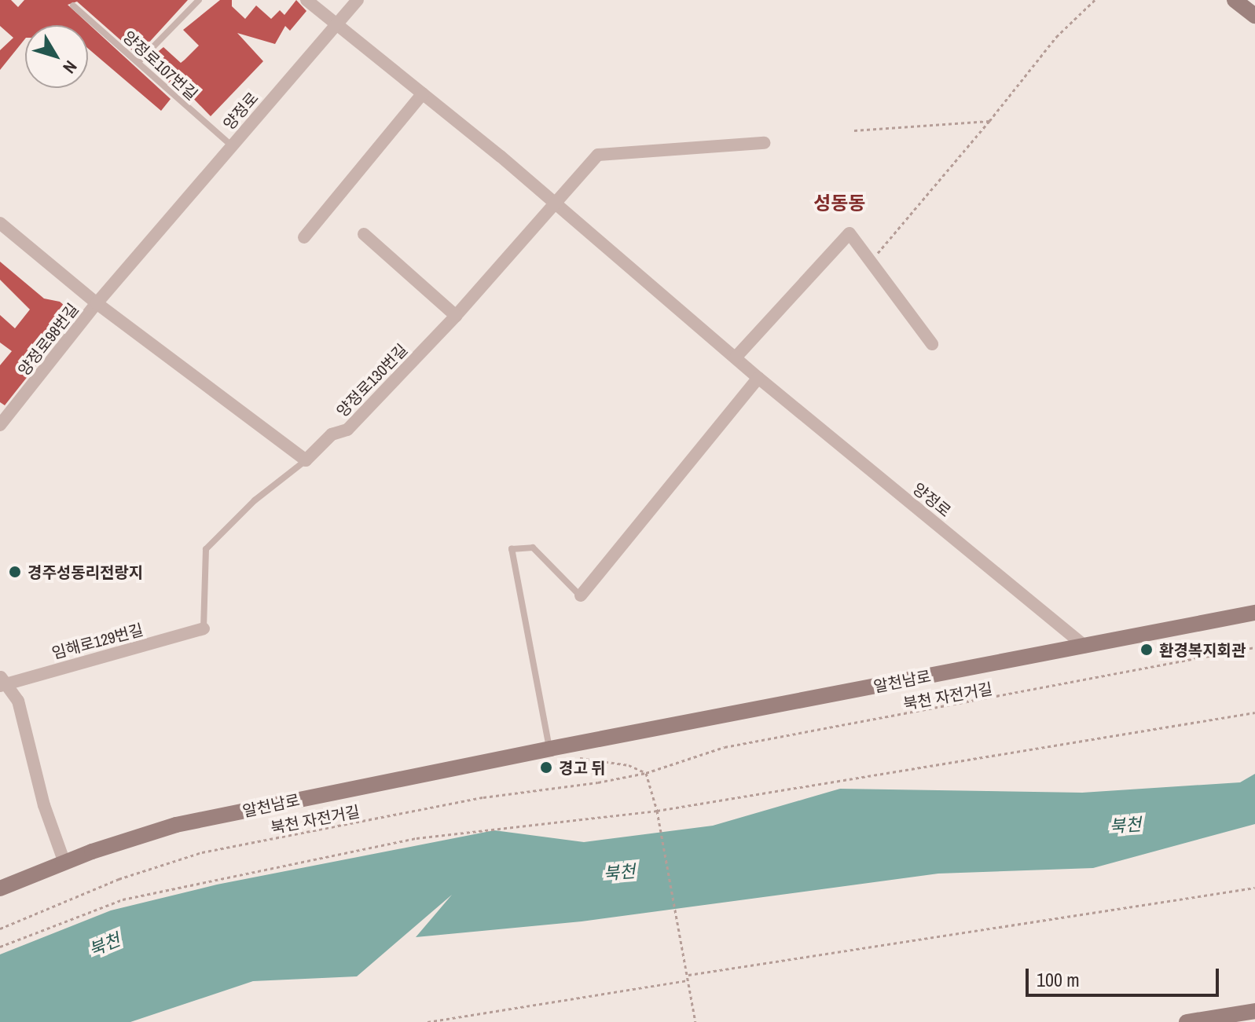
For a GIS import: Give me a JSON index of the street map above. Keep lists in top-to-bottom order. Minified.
{"streets":{"street":["양정로","양정로98번길","양정로130번길","임해로129번길","알천남로"],"lane":["양정로107번길"],"path":["북천 자전거길"]},"crossings":[["양정로107번길","양정로"],["양정로","양정로98번길"],["양정로","양정로130번길"],["양정로","알천남로"]],"districts":["성동동"],"water":["북천"],"places":["경주성동리전랑지","환경복지회관","경고 뒤"],"scale_bar":"100 m","north":"bottom right"}
